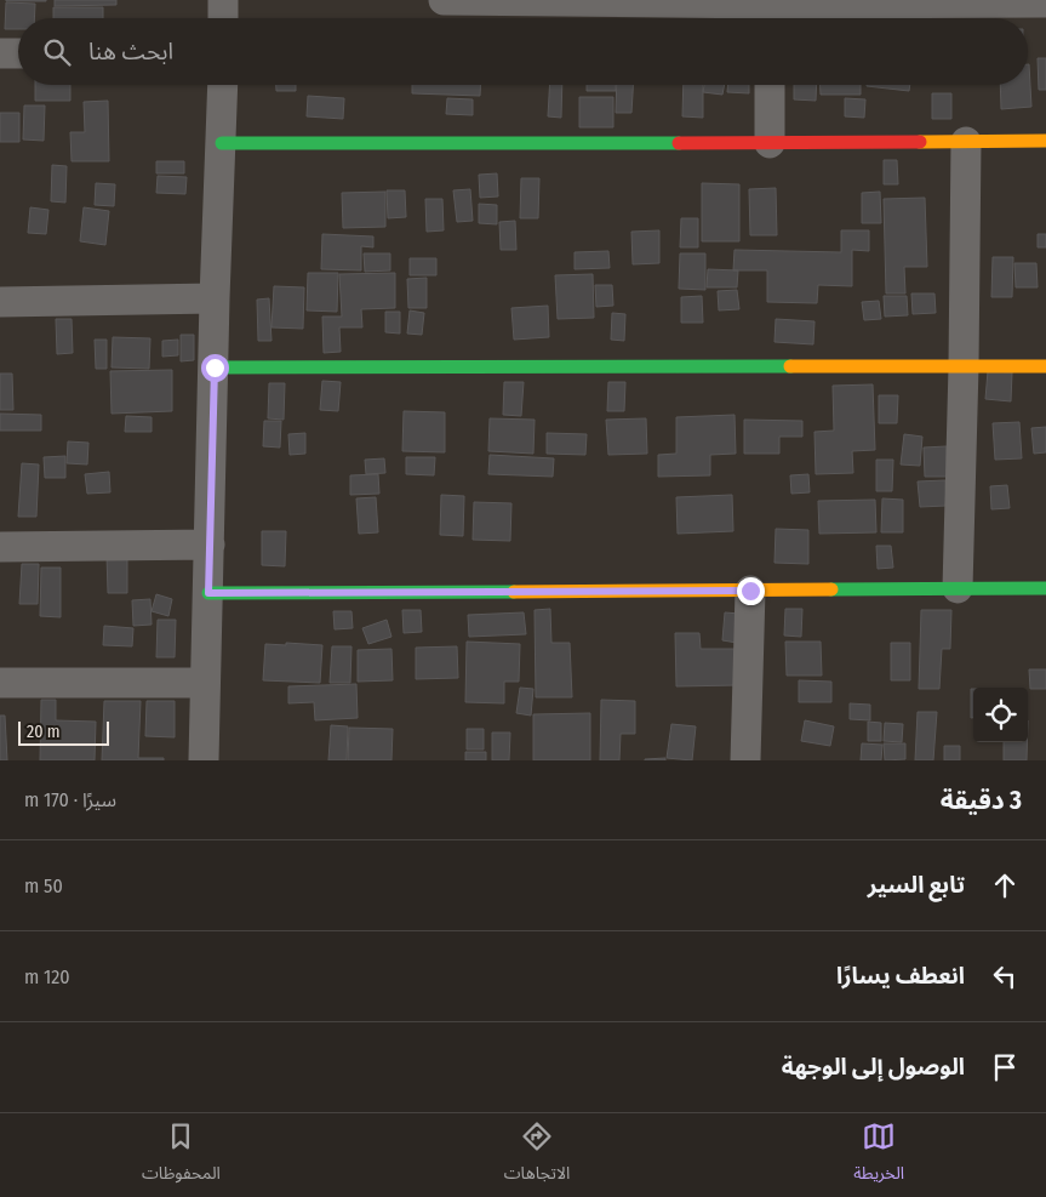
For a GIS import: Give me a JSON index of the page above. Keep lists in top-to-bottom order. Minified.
{"scale_bar":"20 m","page":{"search":"ابحث هنا","scale":"20 m","heading":["3 دقيقة","سيرًا · 170 m"],"list":[["تابع السير","50 m"],["انعطف يسارًا","120 m"],"الوصول إلى الوجهة"],"nav":["الخريطة","الاتجاهات","المحفوظات"]}}
